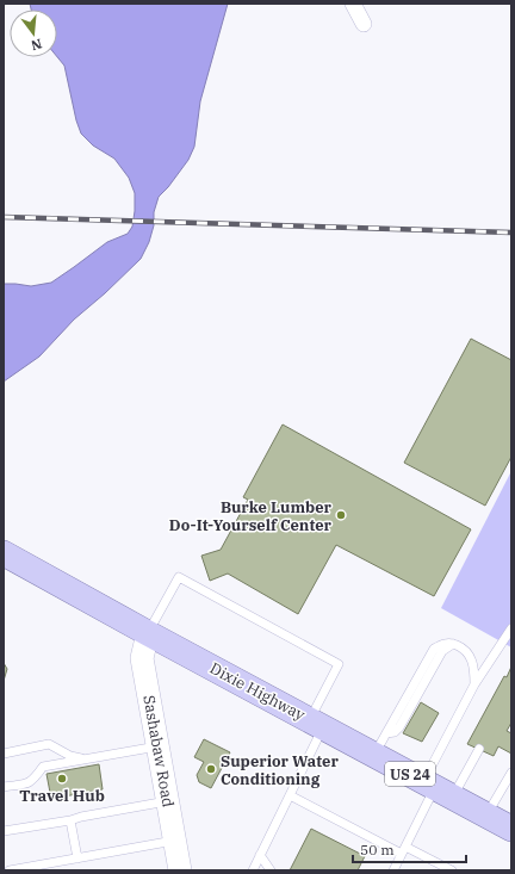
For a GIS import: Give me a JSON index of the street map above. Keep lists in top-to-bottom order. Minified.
{"streets":{"main road":["Dixie Highway","US 24"],"street":["Sashabaw Road"]},"crossings":[["Dixie Highway","Sashabaw Road"]],"places":["Burke Lumber Do-It-Yourself Center","Superior Water Conditioning","Travel Hub"],"scale_bar":"50 m","north":"bottom"}
